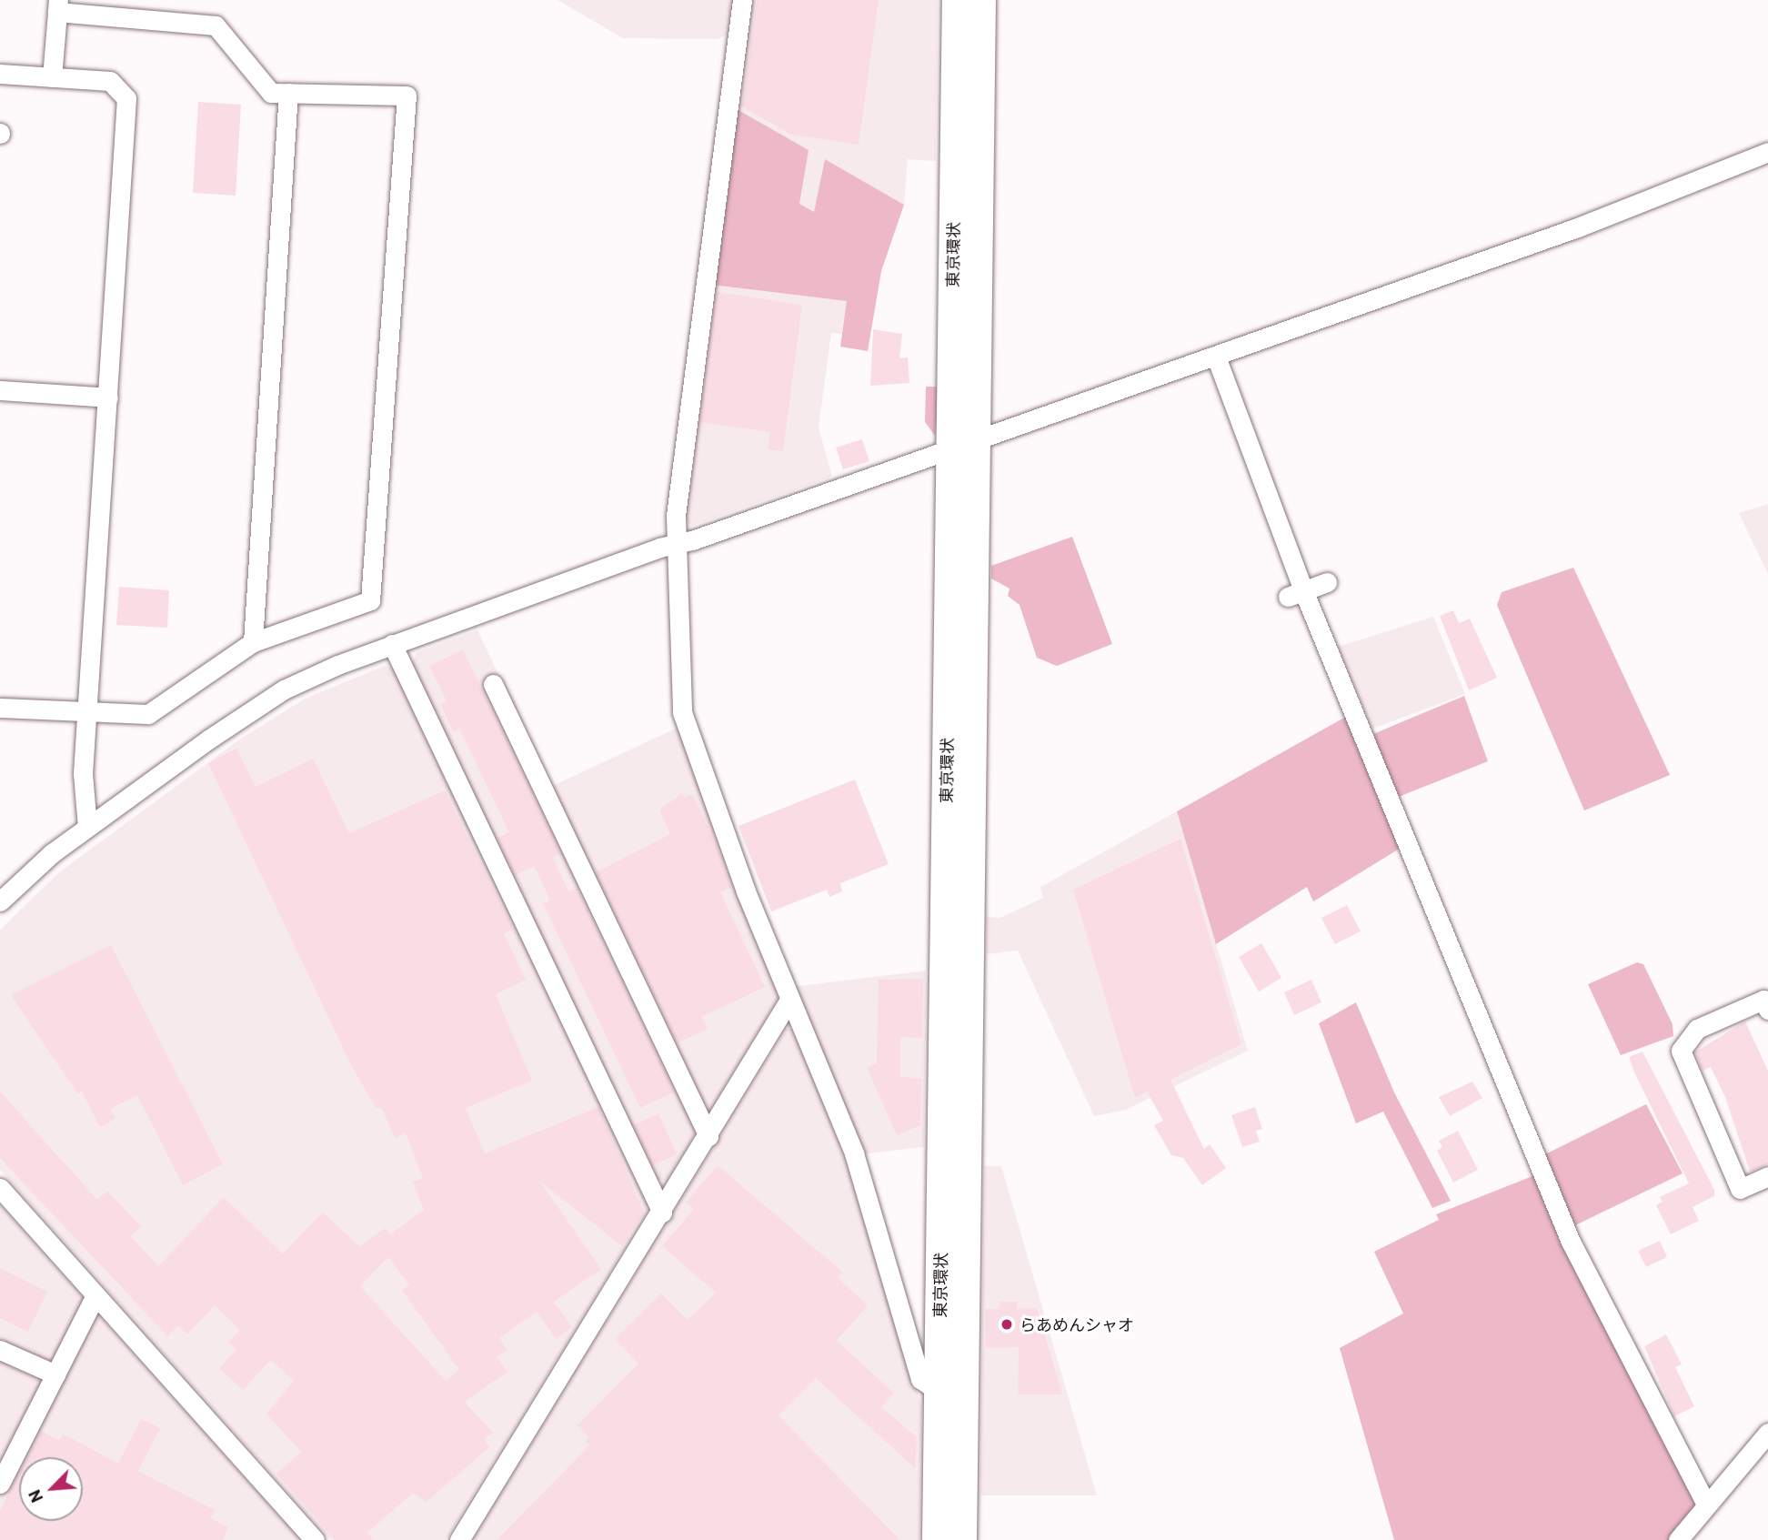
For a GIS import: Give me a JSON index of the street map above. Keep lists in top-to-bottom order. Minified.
{"streets":{"highway":["東京環状"]},"places":["らあめんシャオ"],"north":"bottom left"}
